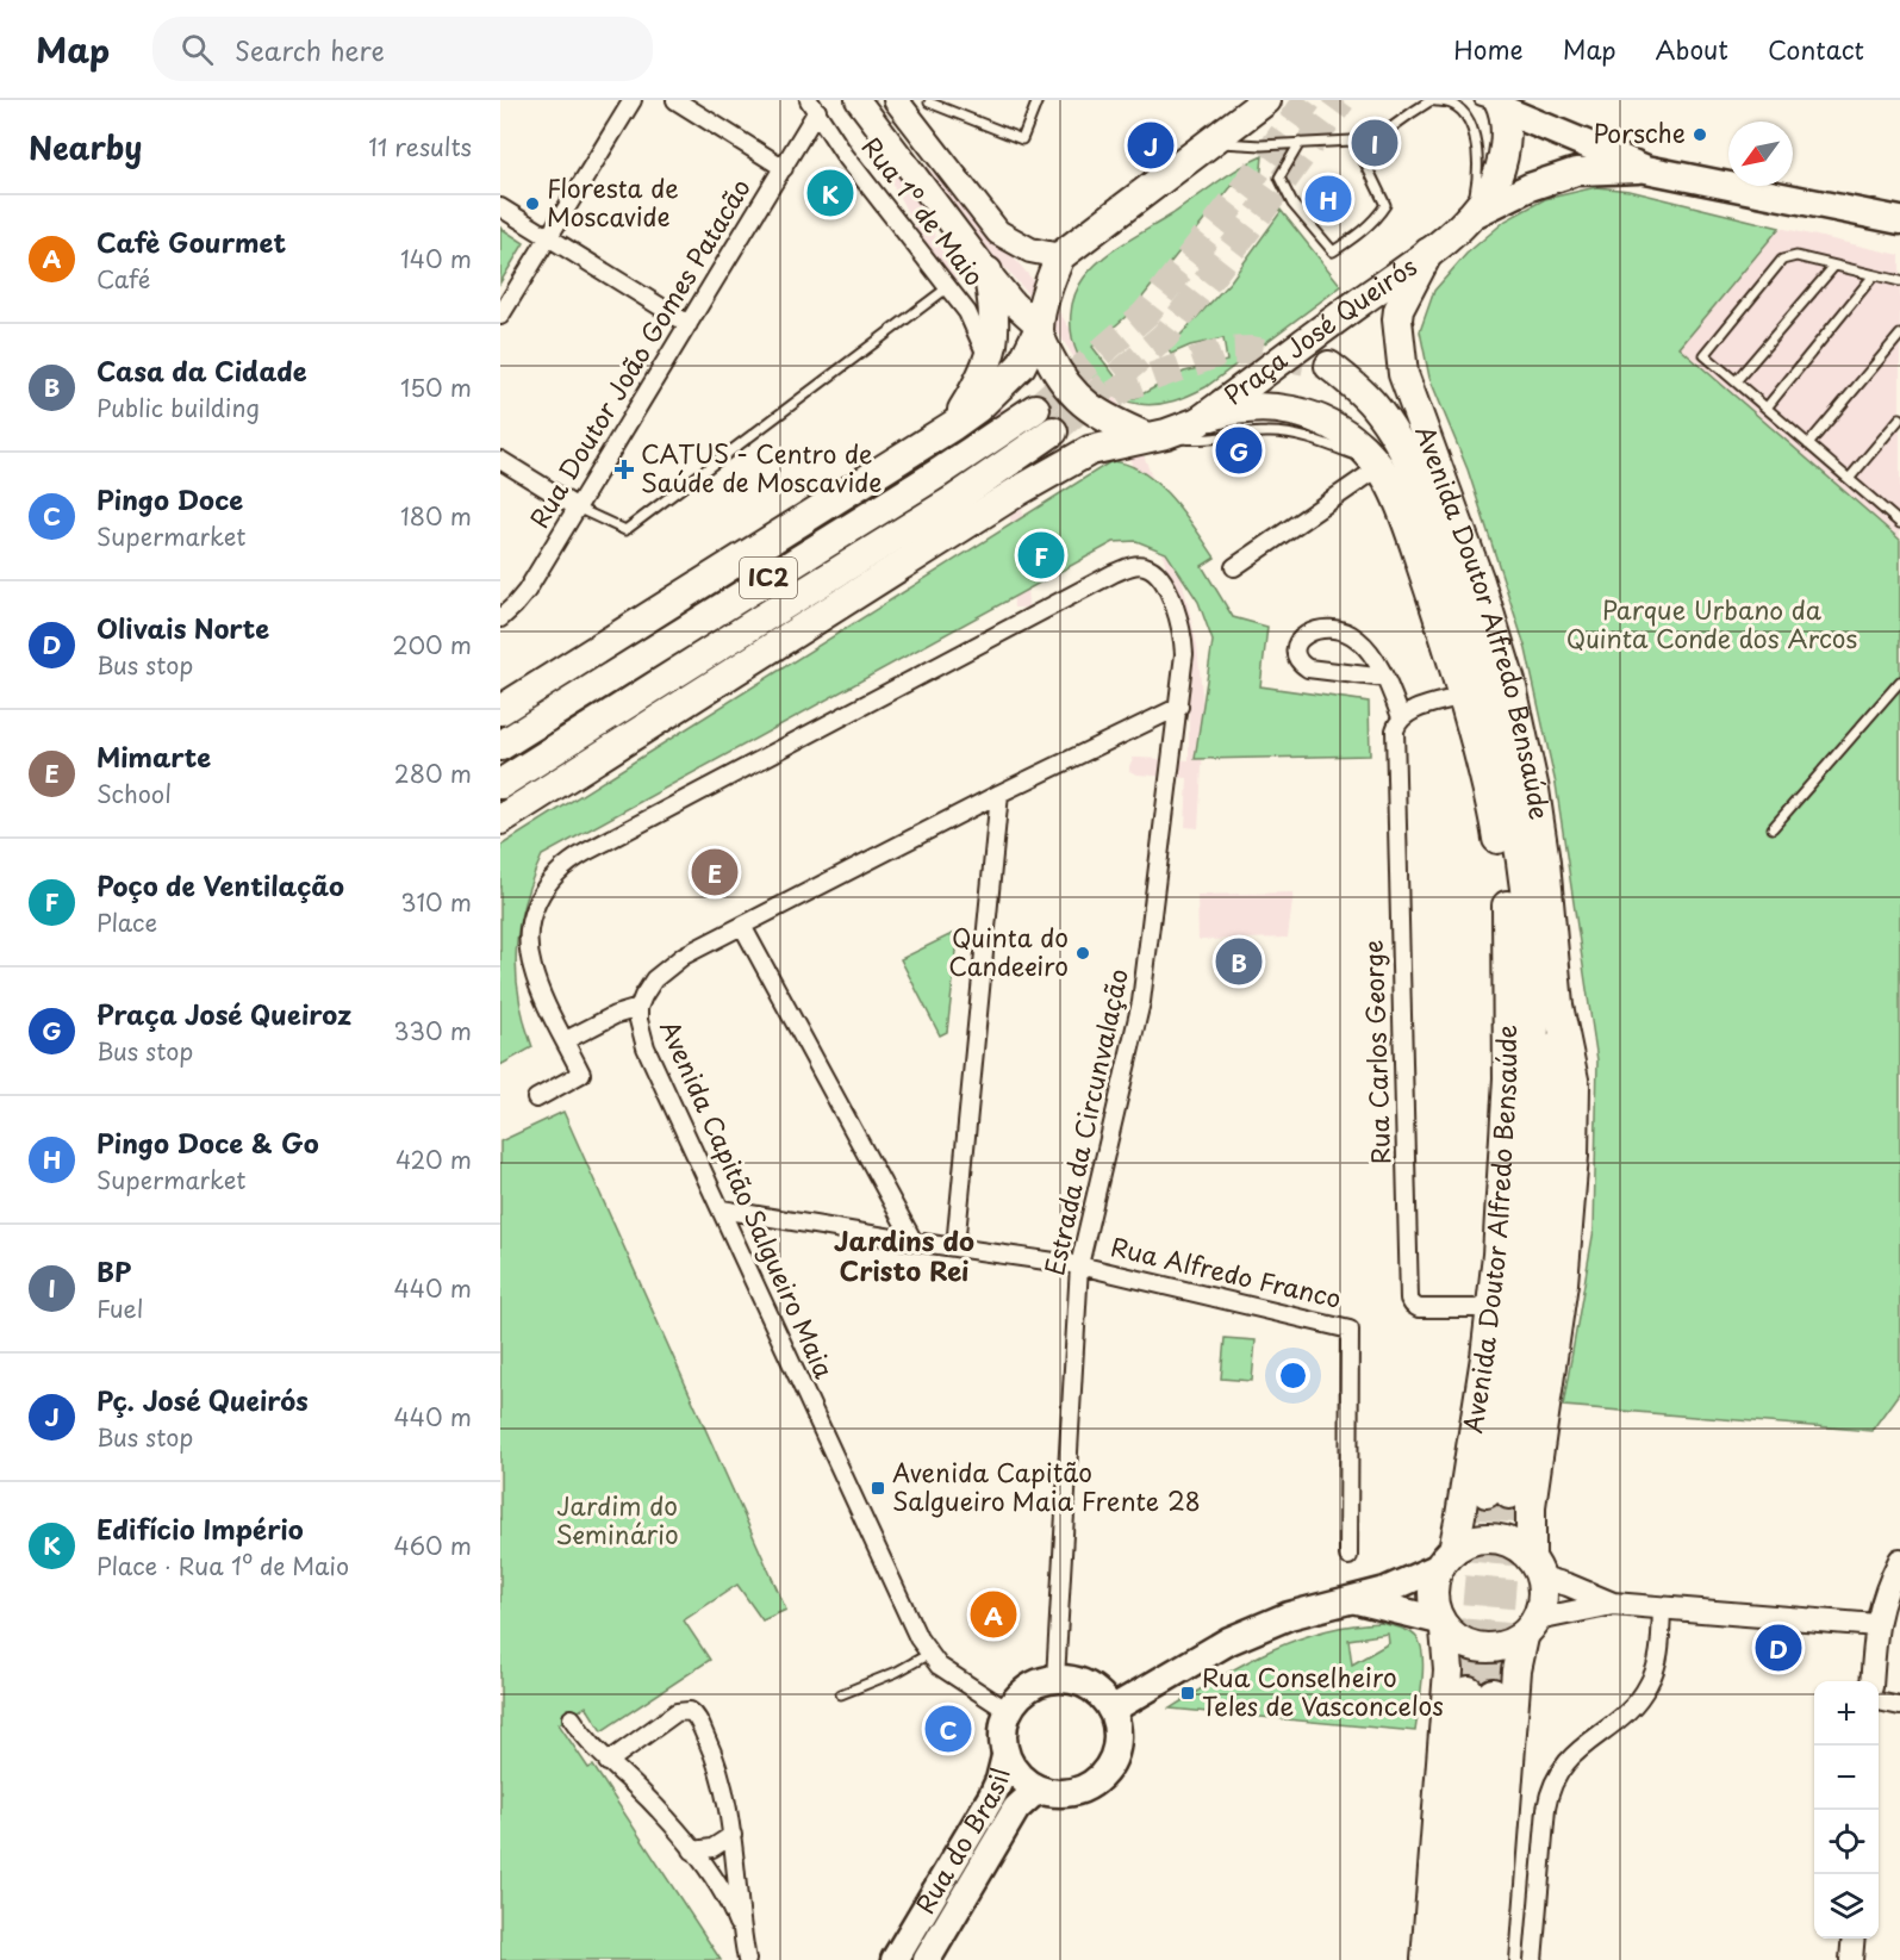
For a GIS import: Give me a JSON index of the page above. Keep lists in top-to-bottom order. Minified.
{"streets":{"highway":["Praça José Queirós","IC2","Avenida Doutor Alfredo Bensaúde"],"main road":["Rua do Brasil"],"street":["Rua 1º de Maio","Rua Doutor João Gomes Patacão","Rua Carlos George","Estrada da Circunvalação","Avenida Capitão Salgueiro Maia","Rua Alfredo Franco"]},"crossings":[["Rua 1º de Maio","Rua Doutor João Gomes Patacão"],["Praça José Queirós","Avenida Doutor Alfredo Bensaúde"],["Avenida Doutor Alfredo Bensaúde","Rua Carlos George"],["Estrada da Circunvalação","Avenida Capitão Salgueiro Maia"],["Estrada da Circunvalação","Rua Alfredo Franco"],["Estrada da Circunvalação","Rua do Brasil"],["Avenida Capitão Salgueiro Maia","Rua do Brasil"]],"districts":["Jardins do Cristo Rei"],"parks":["Parque Urbano da Quinta Conde dos Arcos","Jardim do Seminário"],"places":{"other":["Porsche","Floresta de Moscavide","Quinta do Candeeiro"],"health":["CATUS - Centro de Saúde de Moscavide"],"transit":["Avenida Capitão Salgueiro Maia Frente 28","Rua Conselheiro Teles de Vasconcelos"]},"north":"bottom left","page":{"header":"Map","search":"Search here","nav":["Home","Map","About","Contact"],"heading":["Nearby","11 results"],"pins":["I","J","K","H","G","F","E","B","A","D","C"],"list":[{"mark":"A","name":"Cafè Gourmet","note":"Café","value":"140 m"},{"mark":"B","name":"Casa da Cidade","note":"Public building","value":"150 m"},{"mark":"C","name":"Pingo Doce","note":"Supermarket","value":"180 m"},{"mark":"D","name":"Olivais Norte","note":"Bus stop","value":"200 m"},{"mark":"E","name":"Mimarte","note":"School","value":"280 m"},{"mark":"F","name":"Poço de Ventilação","note":"Place","value":"310 m"},{"mark":"G","name":"Praça José Queiroz","note":"Bus stop","value":"330 m"},{"mark":"H","name":"Pingo Doce & Go","note":"Supermarket","value":"420 m"},{"mark":"I","name":"BP","note":"Fuel","value":"440 m"},{"mark":"J","name":"Pç. José Queirós","note":"Bus stop","value":"440 m"},{"mark":"K","name":"Edifício Império","note":"Place · Rua 1º de Maio","value":"460 m"}],"map_buttons":["+","−"]}}
